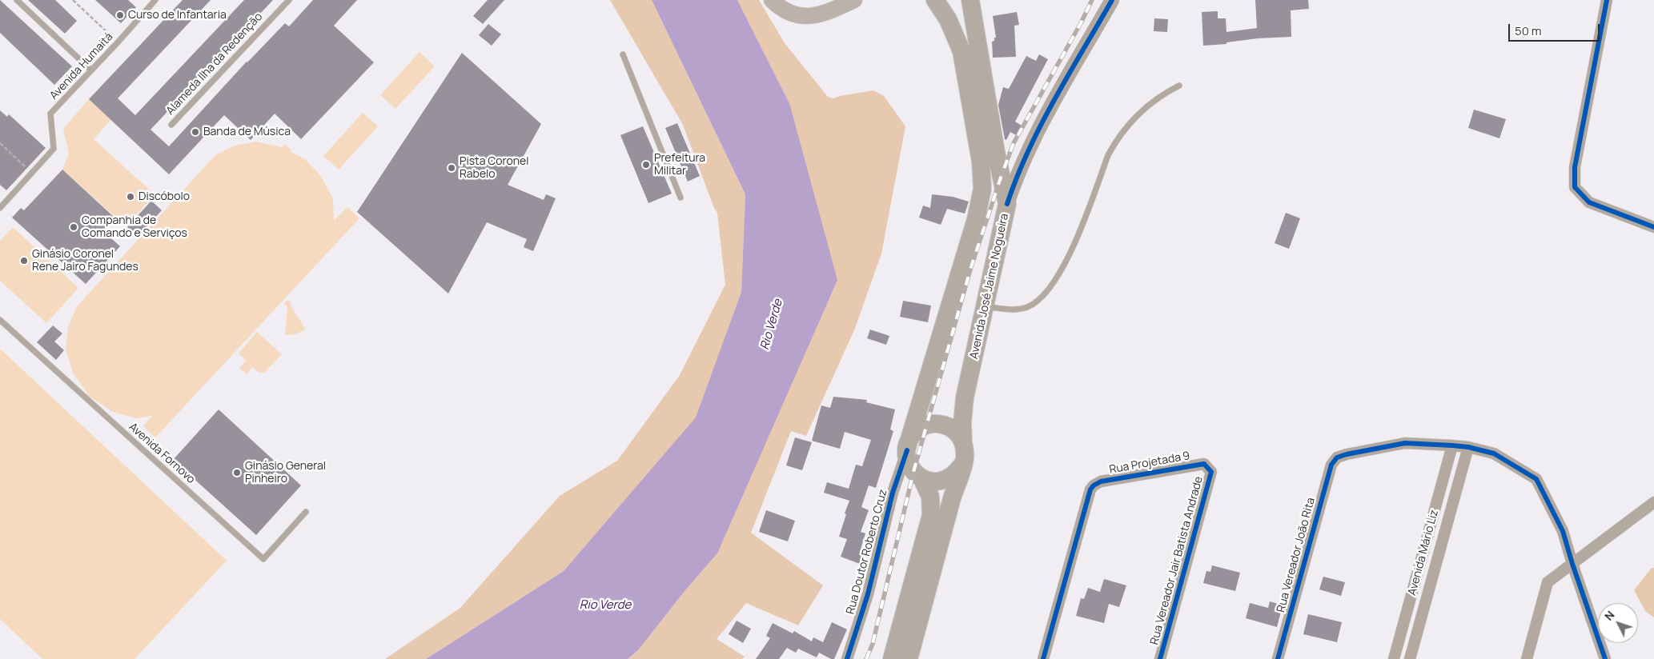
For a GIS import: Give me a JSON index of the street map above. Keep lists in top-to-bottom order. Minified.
{"streets":{"main road":["Avenida José Jaime Nogueira","Rua Doutor Roberto Cruz"],"street":["Rua Projetada 9","Avenida Mário Liz","Rua Vereador João Rita","Rua Vereador Jair Batista Andrade"],"lane":["Alameda Ilha da Redenção","Avenida Humaitá","Avenida Fornovo"]},"crossings":[["Avenida José Jaime Nogueira","Rua Doutor Roberto Cruz"],["Rua Projetada 9","Rua Vereador Jair Batista Andrade"],["Avenida Mário Liz","Rua Vereador João Rita"]],"water":["Rio Verde"],"places":["Curso de Infantaria","Banda de Música","Prefeitura Militar","Pista Coronel Rabelo","Discóbolo","Companhia de Comando e Serviços","Ginásio Coronel Rene Jairo Fagundes","Ginásio General Pinheiro"],"scale_bar":"50 m","north":"top left"}
